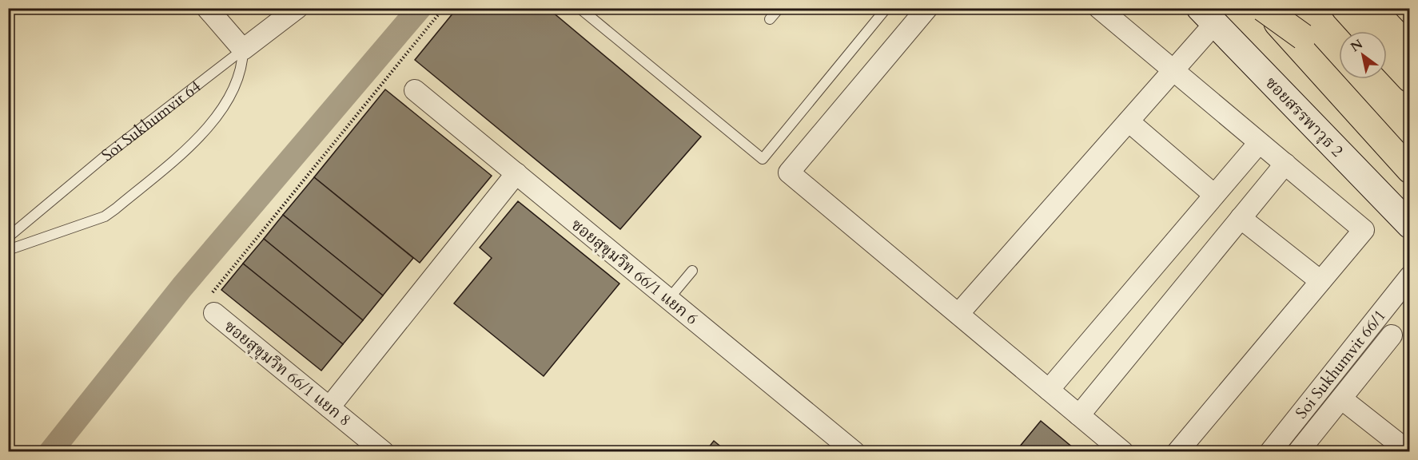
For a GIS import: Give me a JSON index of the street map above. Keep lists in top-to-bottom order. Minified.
{"streets":{"street":["ซอยสรรพาวุธ 2","Soi Sukhumvit 64","ซอยสุขุมวิท 66/1 แยก 6","Soi Sukhumvit 66/1","ซอยสุขุมวิท 66/1 แยก 8"]},"north":"top left"}
